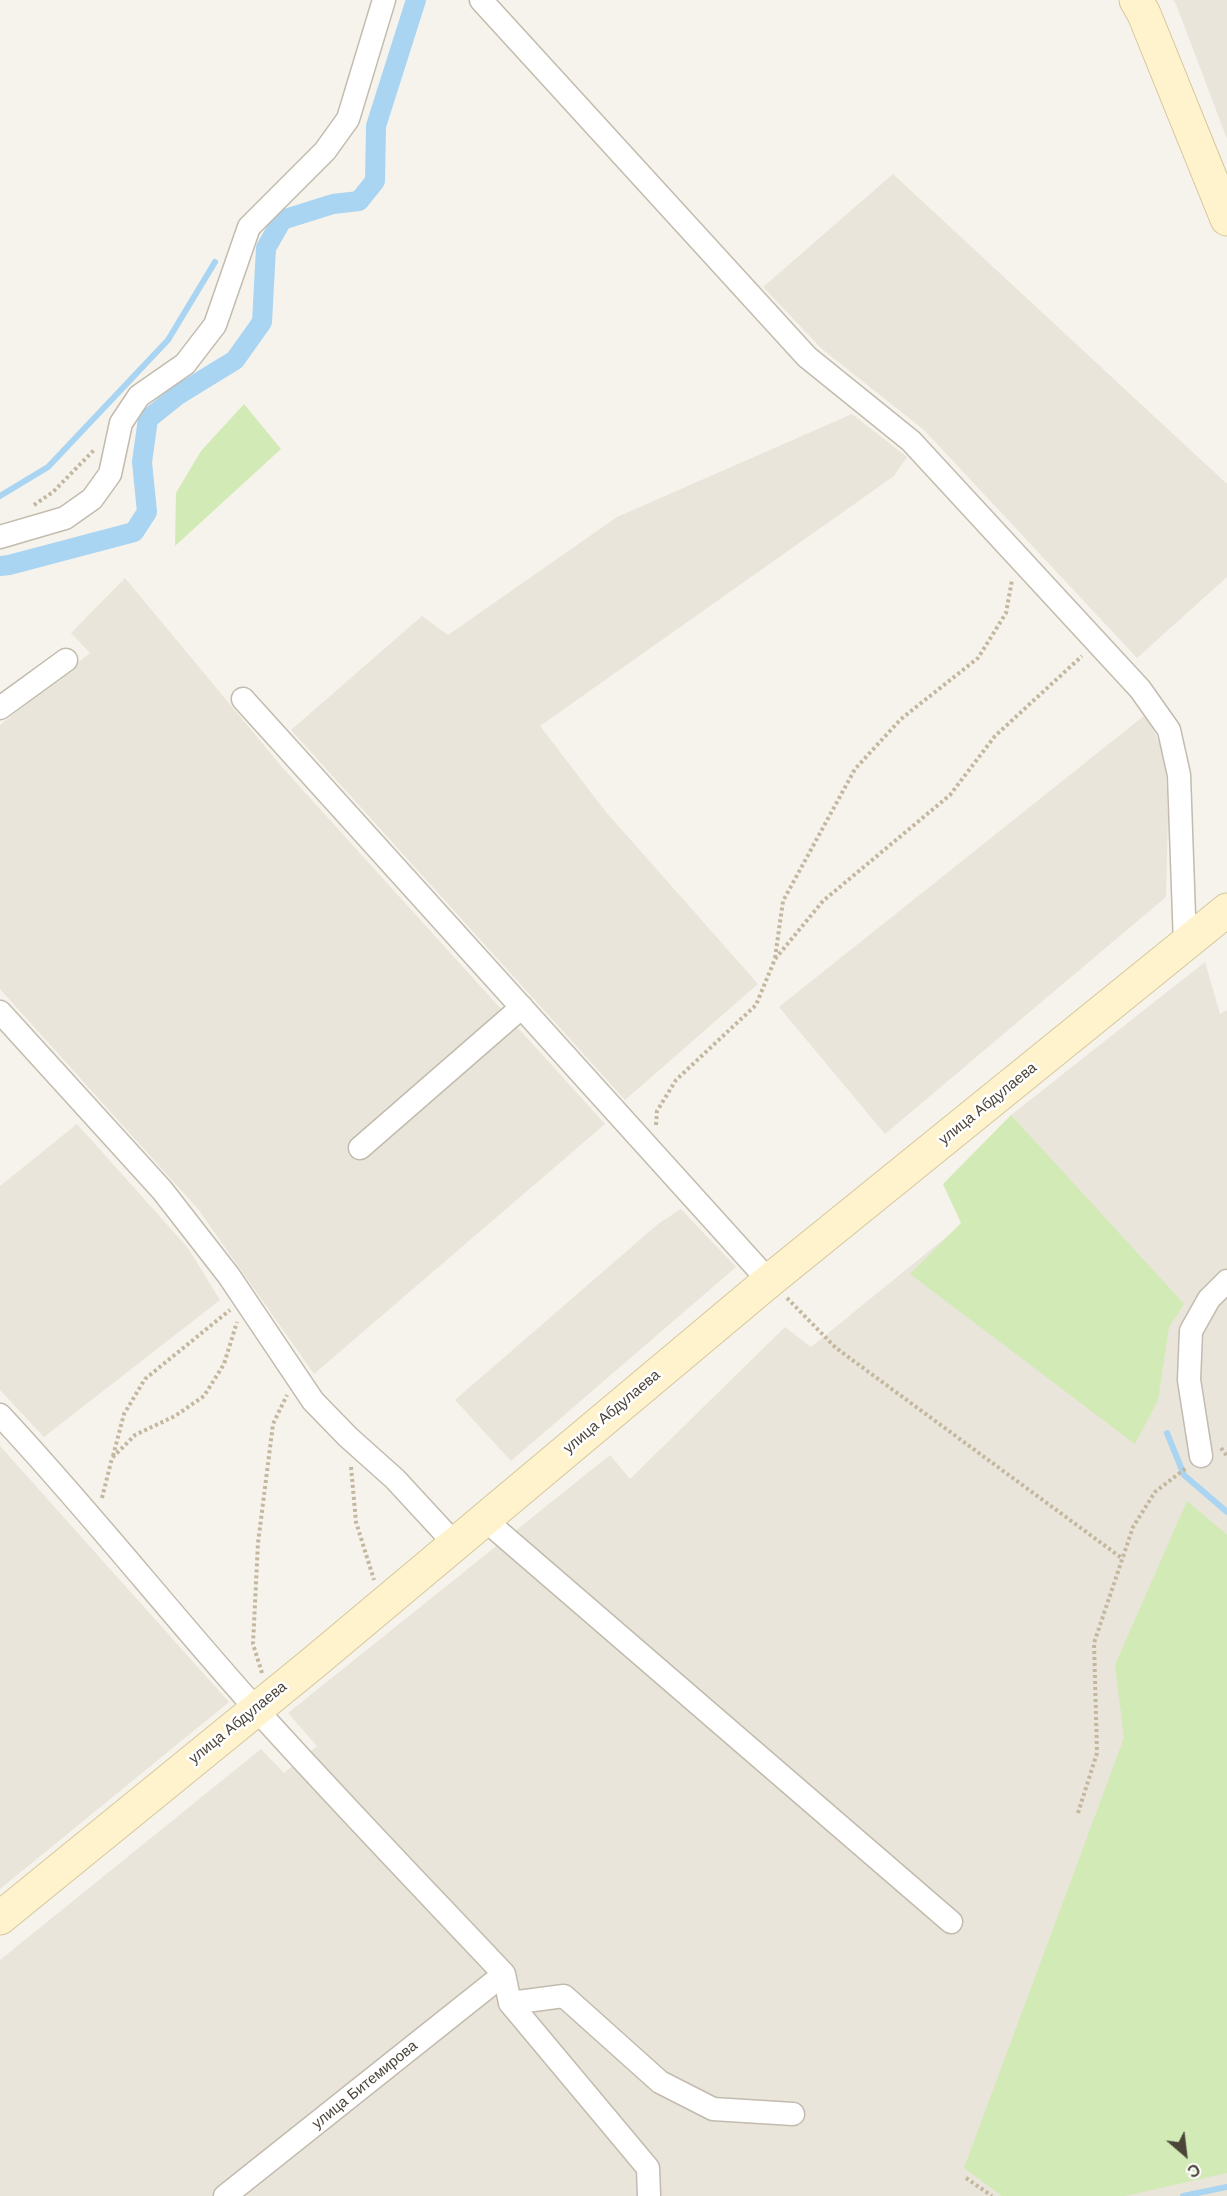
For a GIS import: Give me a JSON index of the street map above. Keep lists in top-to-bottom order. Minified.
{"streets":{"main road":["улица Абдулаева"],"street":["улица Битемирова"]},"north":"bottom right"}
